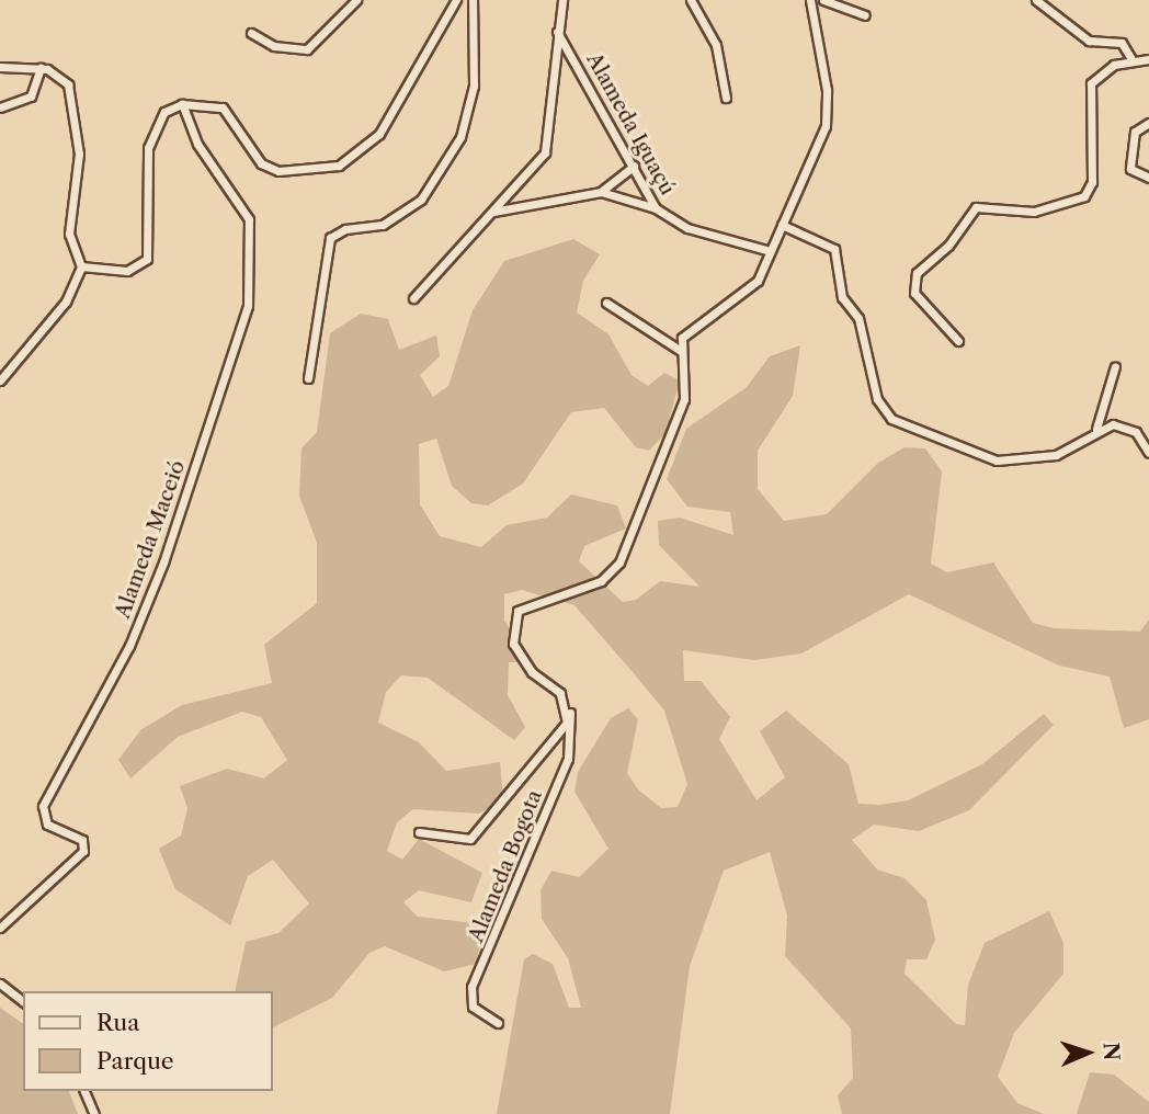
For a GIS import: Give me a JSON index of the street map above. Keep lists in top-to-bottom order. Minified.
{"streets":{"street":["Alameda Iguaçú","Alameda Maceió","Alameda Bogota"]},"legend":["Rua","Parque"],"north":"right"}
